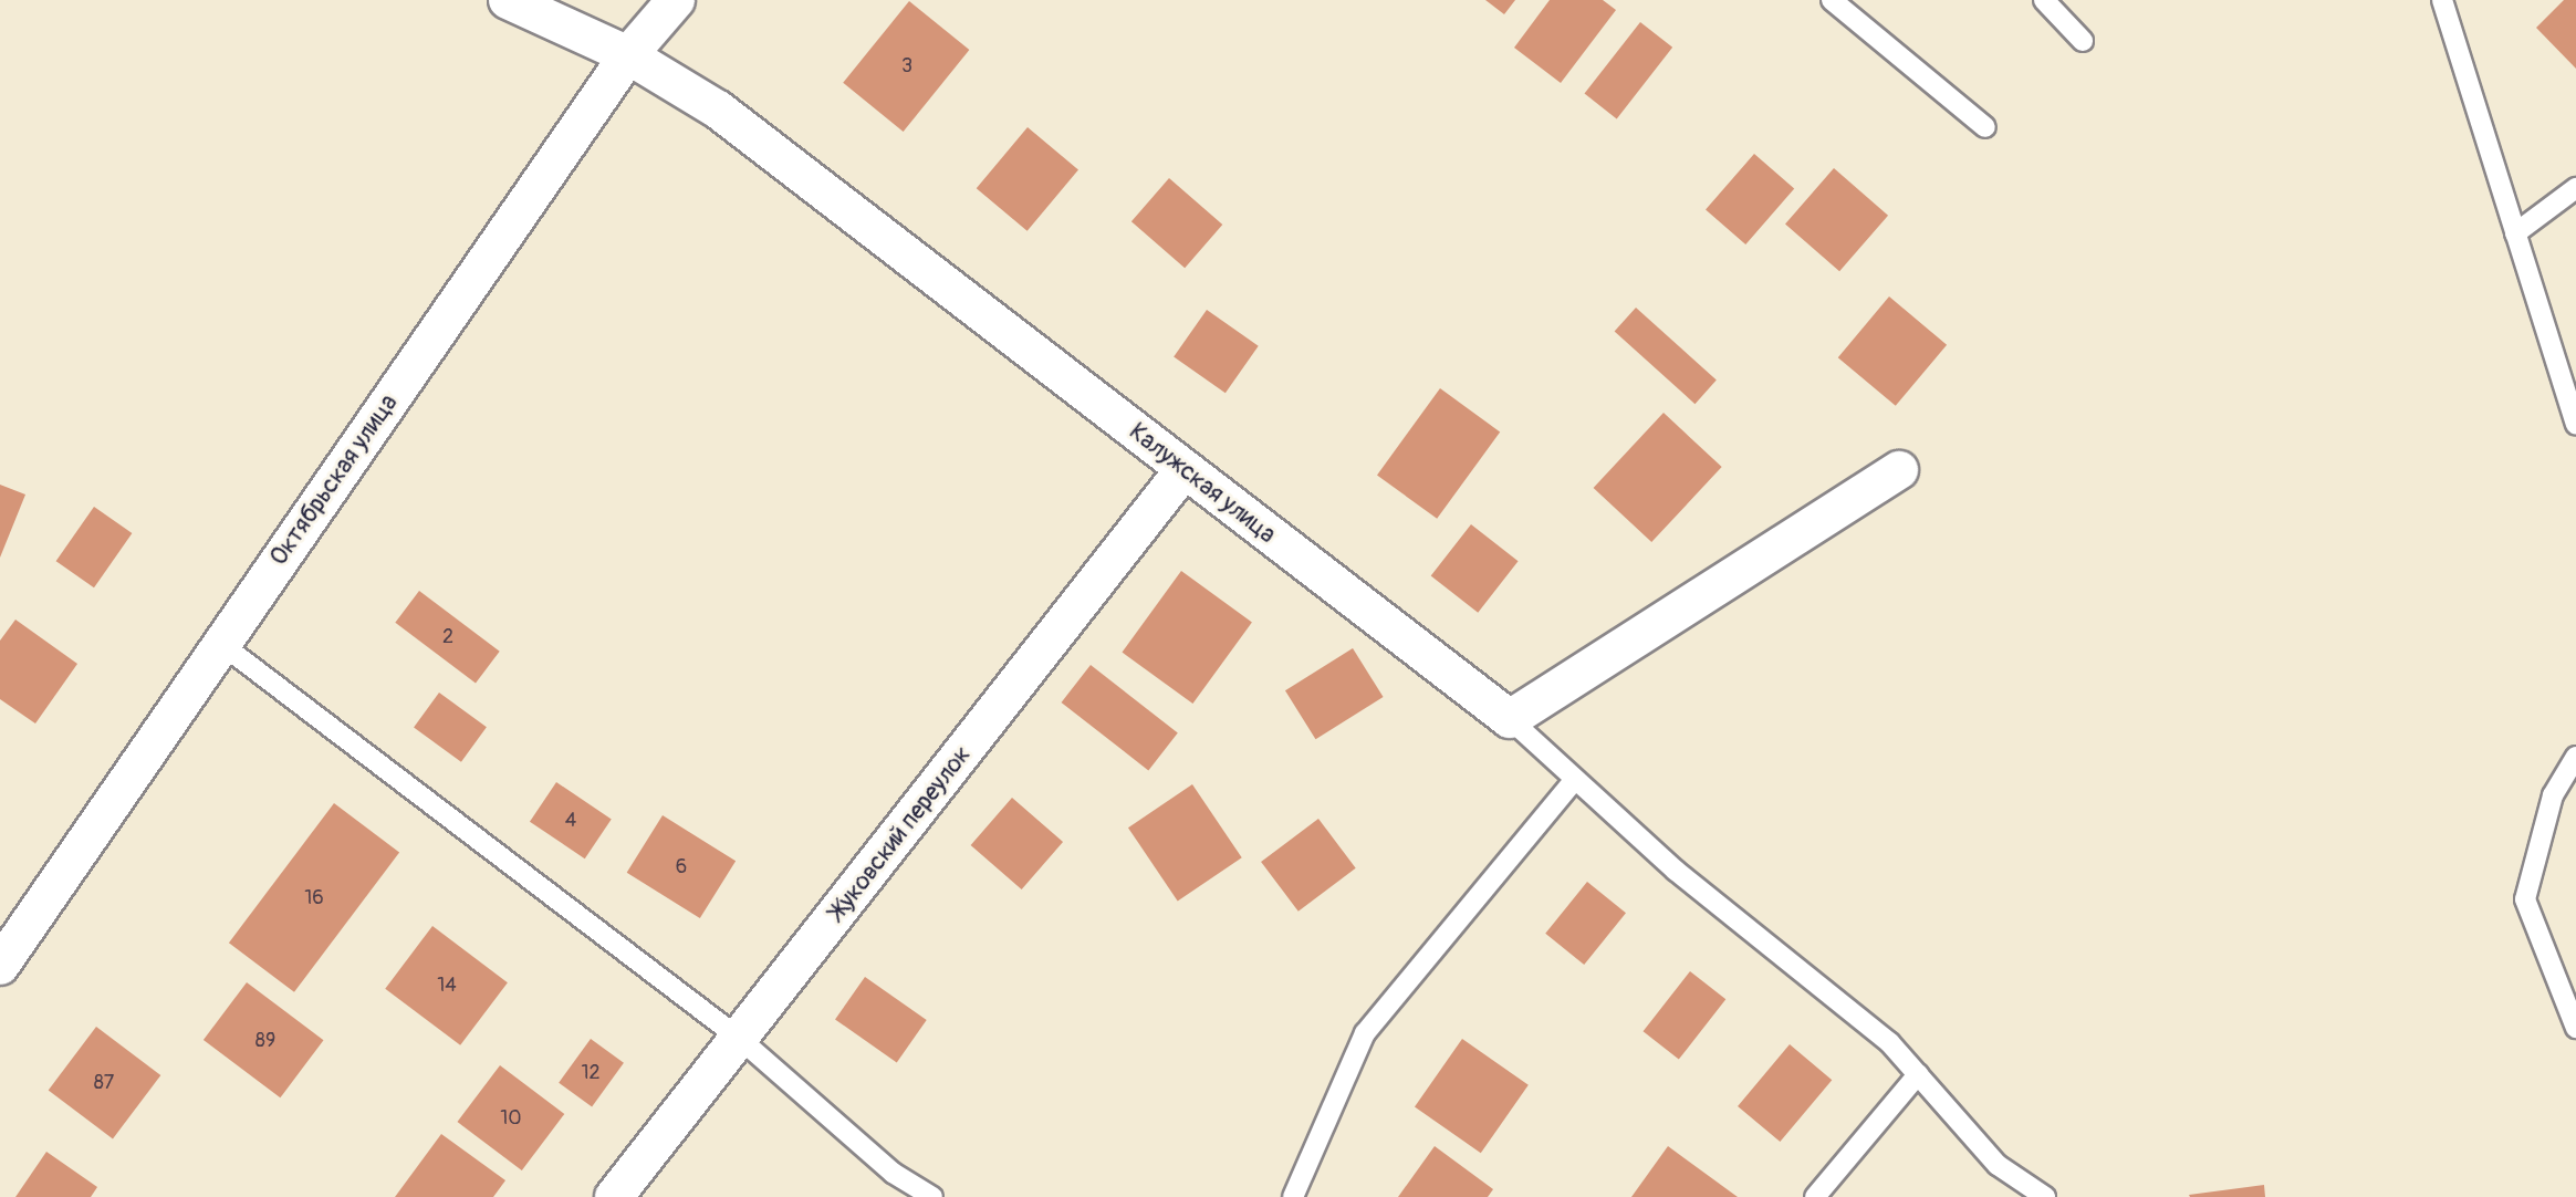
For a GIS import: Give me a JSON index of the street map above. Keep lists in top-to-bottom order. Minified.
{"streets":{"street":["Октябрьская улица","Калужская улица","Жуковский переулок"]},"crossings":[["Октябрьская улица","Калужская улица"],["Калужская улица","Жуковский переулок"]],"house_numbers":["3","2","4","6","16","14","89","12","87","10"]}
